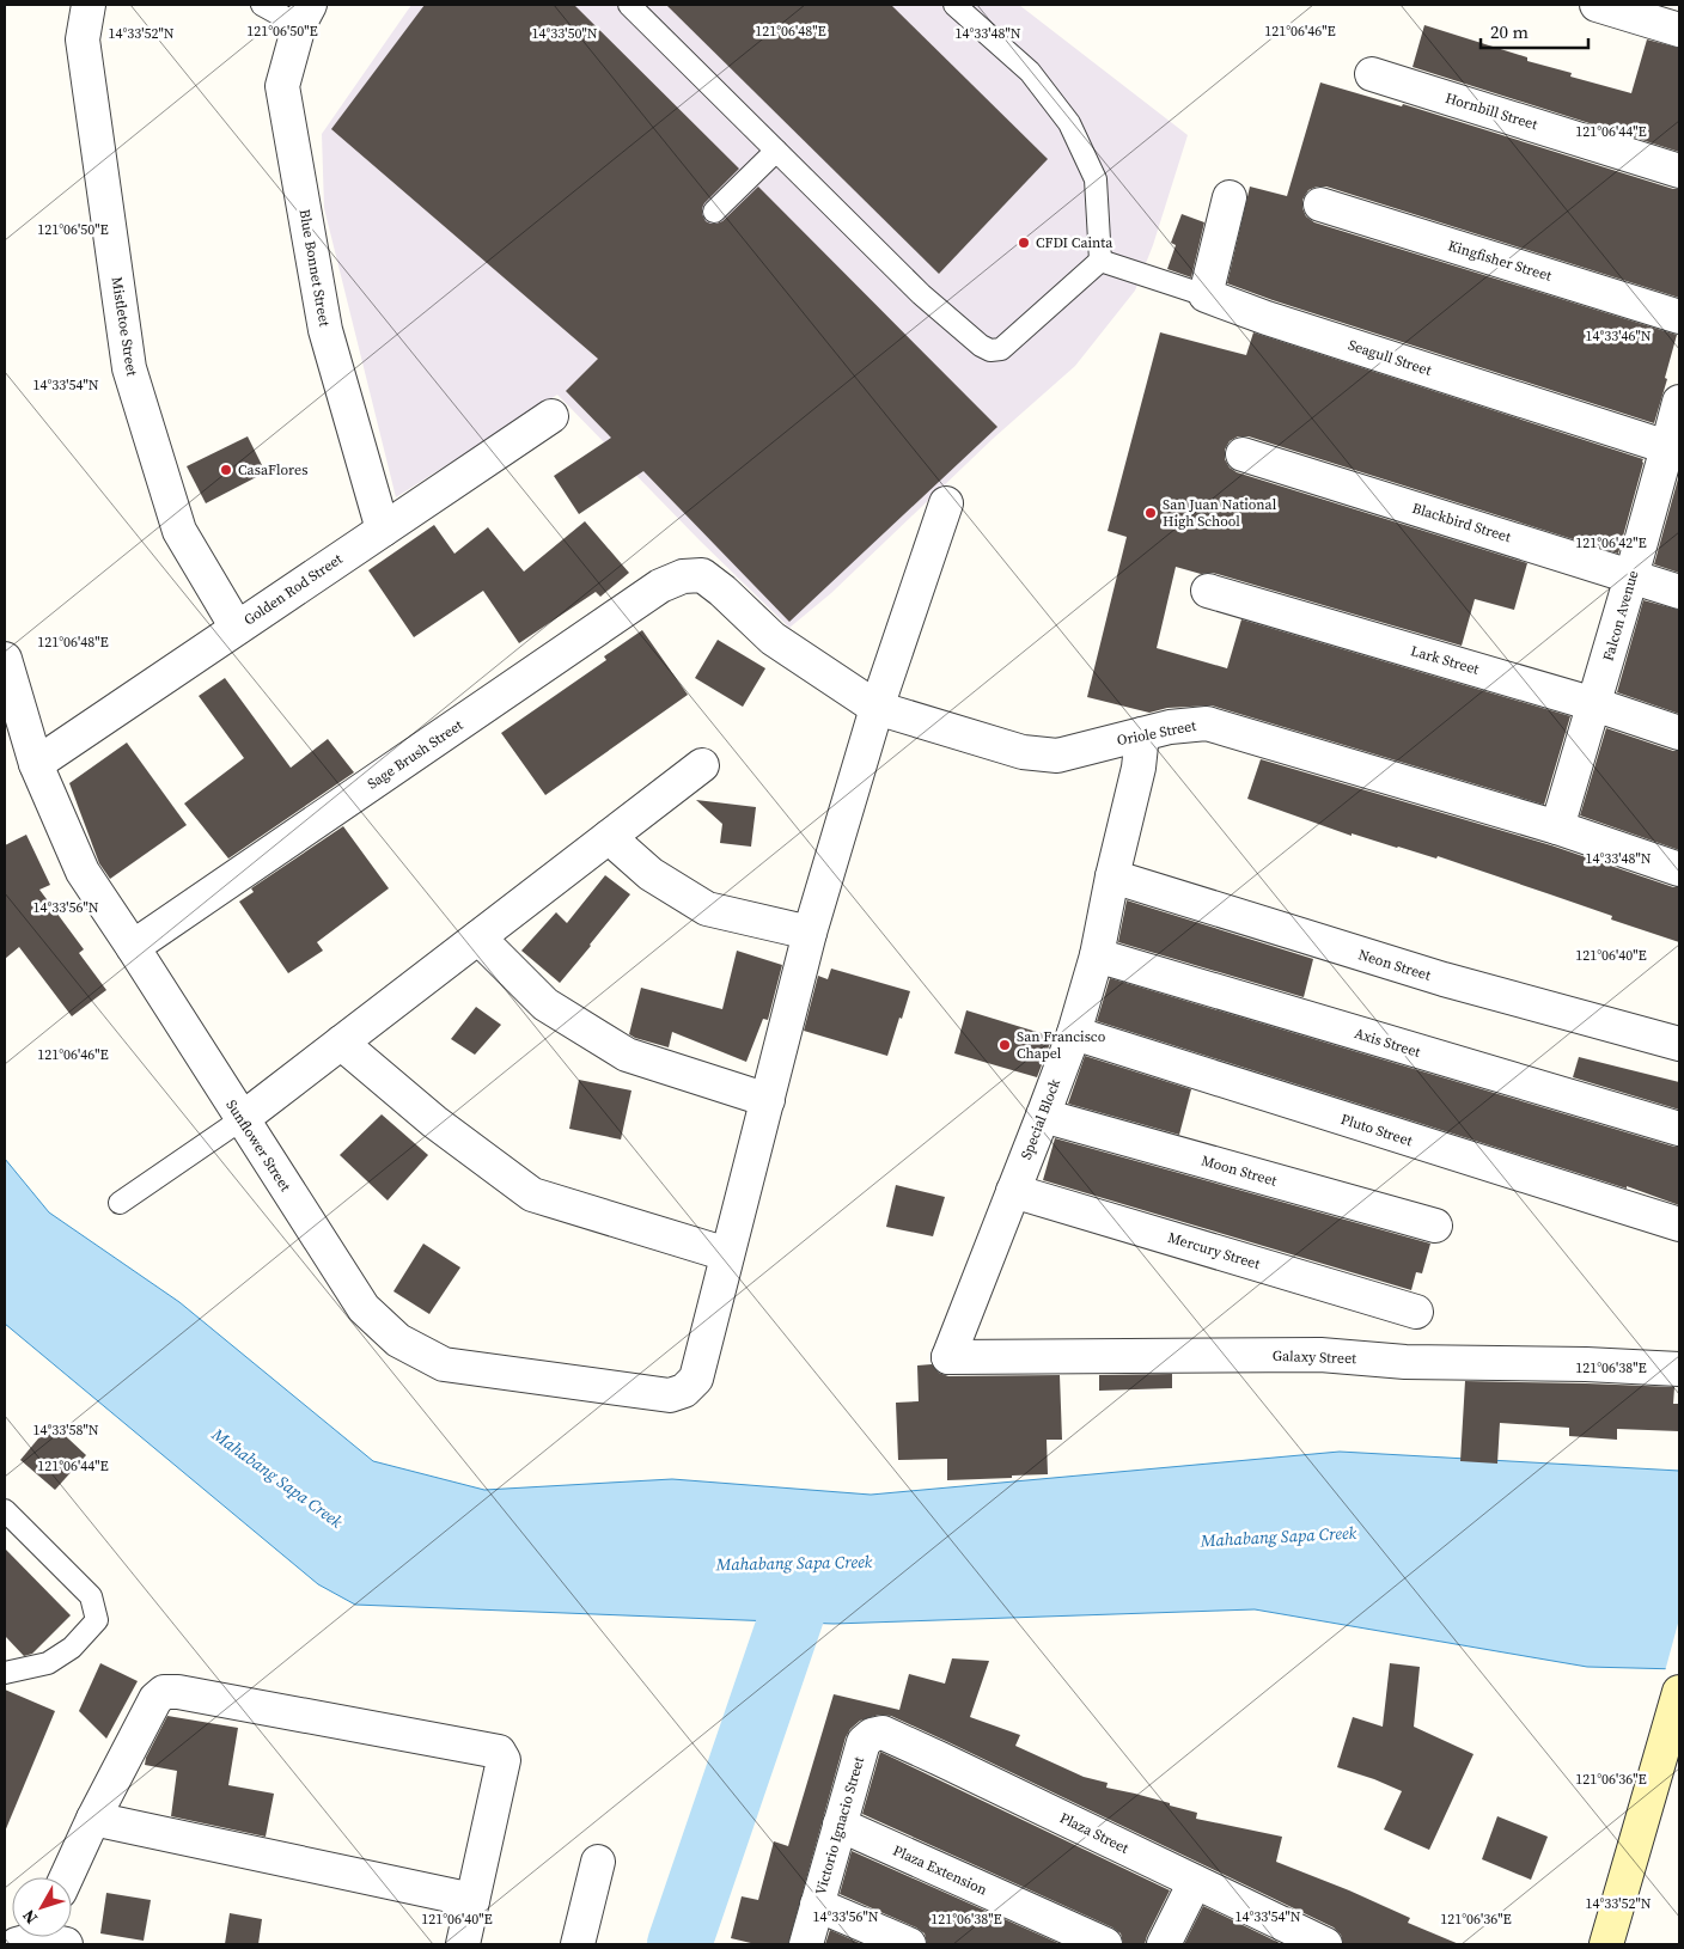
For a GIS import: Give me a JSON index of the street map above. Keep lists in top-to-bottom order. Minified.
{"streets":{"street":["Hornbill Street","Kingfisher Street","Blue Bonnet Street","Mistletoe Street","Seagull Street","Blackbird Street","Golden Rod Street","Falcon Avenue","Lark Street","Oriole Street","Sage Brush Street","Neon Street","Axis Street","Special Block","Pluto Street","Sunflower Street","Moon Street","Mercury Street","Galaxy Street","Victorio Ignacio Street","Plaza Street","Plaza Extension"]},"crossings":[["Blue Bonnet Street","Golden Rod Street"],["Mistletoe Street","Golden Rod Street"],["Seagull Street","Falcon Avenue"],["Blackbird Street","Falcon Avenue"],["Golden Rod Street","Sunflower Street"],["Falcon Avenue","Lark Street"],["Falcon Avenue","Oriole Street"],["Oriole Street","Sage Brush Street"],["Oriole Street","Special Block"],["Sage Brush Street","Sunflower Street"],["Neon Street","Special Block"],["Axis Street","Special Block"],["Special Block","Pluto Street"],["Special Block","Moon Street"],["Special Block","Mercury Street"],["Special Block","Galaxy Street"],["Victorio Ignacio Street","Plaza Street"],["Victorio Ignacio Street","Plaza Extension"]],"water":["Mahabang Sapa Creek"],"places":["CFDI Cainta","CasaFlores","San Juan National High School","San Francisco Chapel"],"scale_bar":"20 m","north":"bottom left","coordinates":["121°06'50\"E","121°06'48\"E","121°06'46\"E","14°33'48\"N","14°33'52\"N","14°33'50\"N","121°06'44\"E","14°33'46\"N","14°33'54\"N","121°06'42\"E","14°33'56\"N","121°06'40\"E","121°06'38\"E","14°33'58\"N","121°06'36\"E"]}
